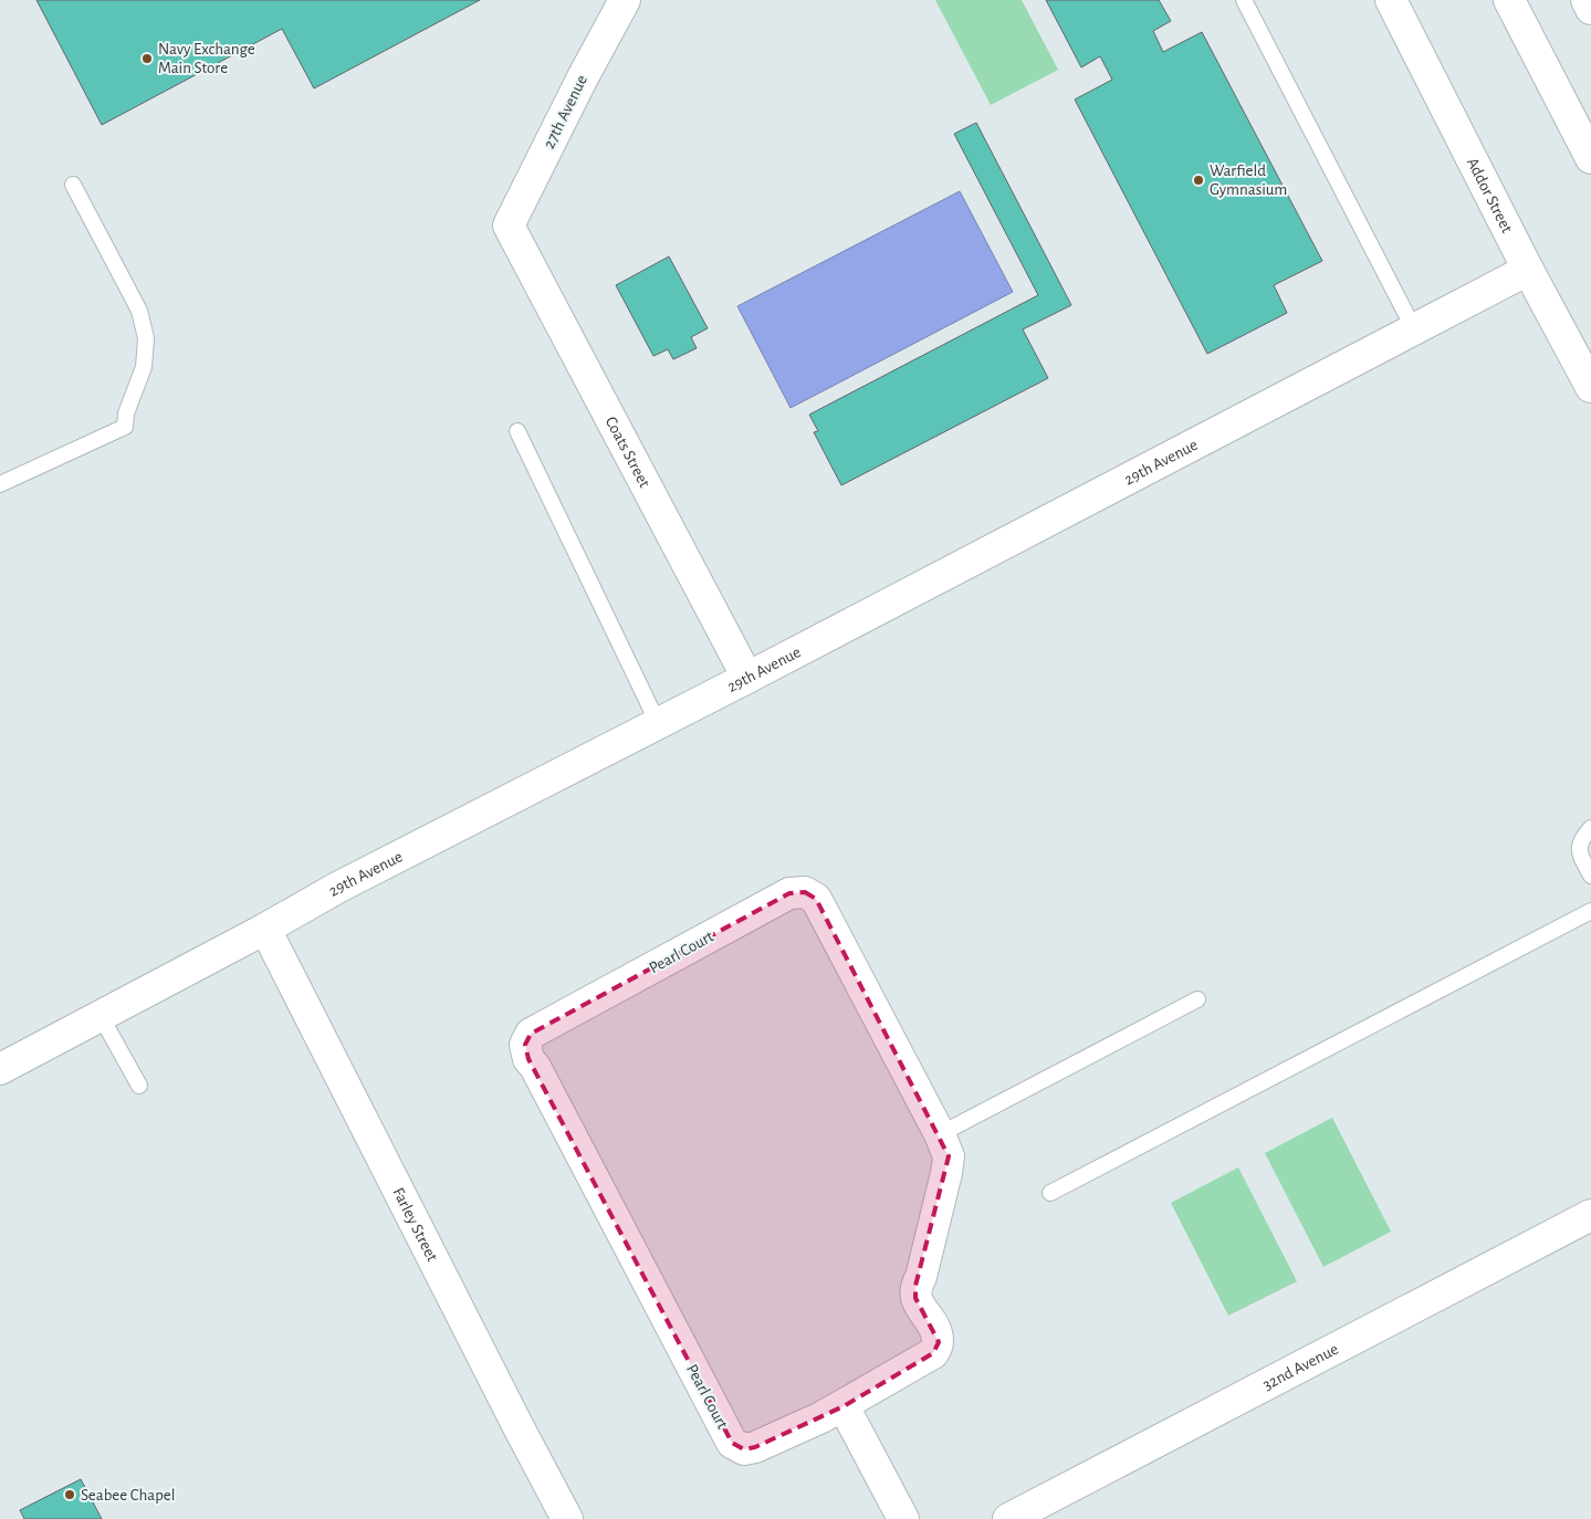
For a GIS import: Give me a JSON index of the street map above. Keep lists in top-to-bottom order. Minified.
{"streets":{"street":["27th Avenue","Addor Street","Coats Street","29th Avenue","Pearl Court","Farley Street","32nd Avenue"]},"crossings":[["27th Avenue","Coats Street"],["Addor Street","29th Avenue"],["Coats Street","29th Avenue"],["29th Avenue","Farley Street"]],"places":["Navy Exchange Main Store","Warfield Gymnasium","Seabee Chapel"]}
